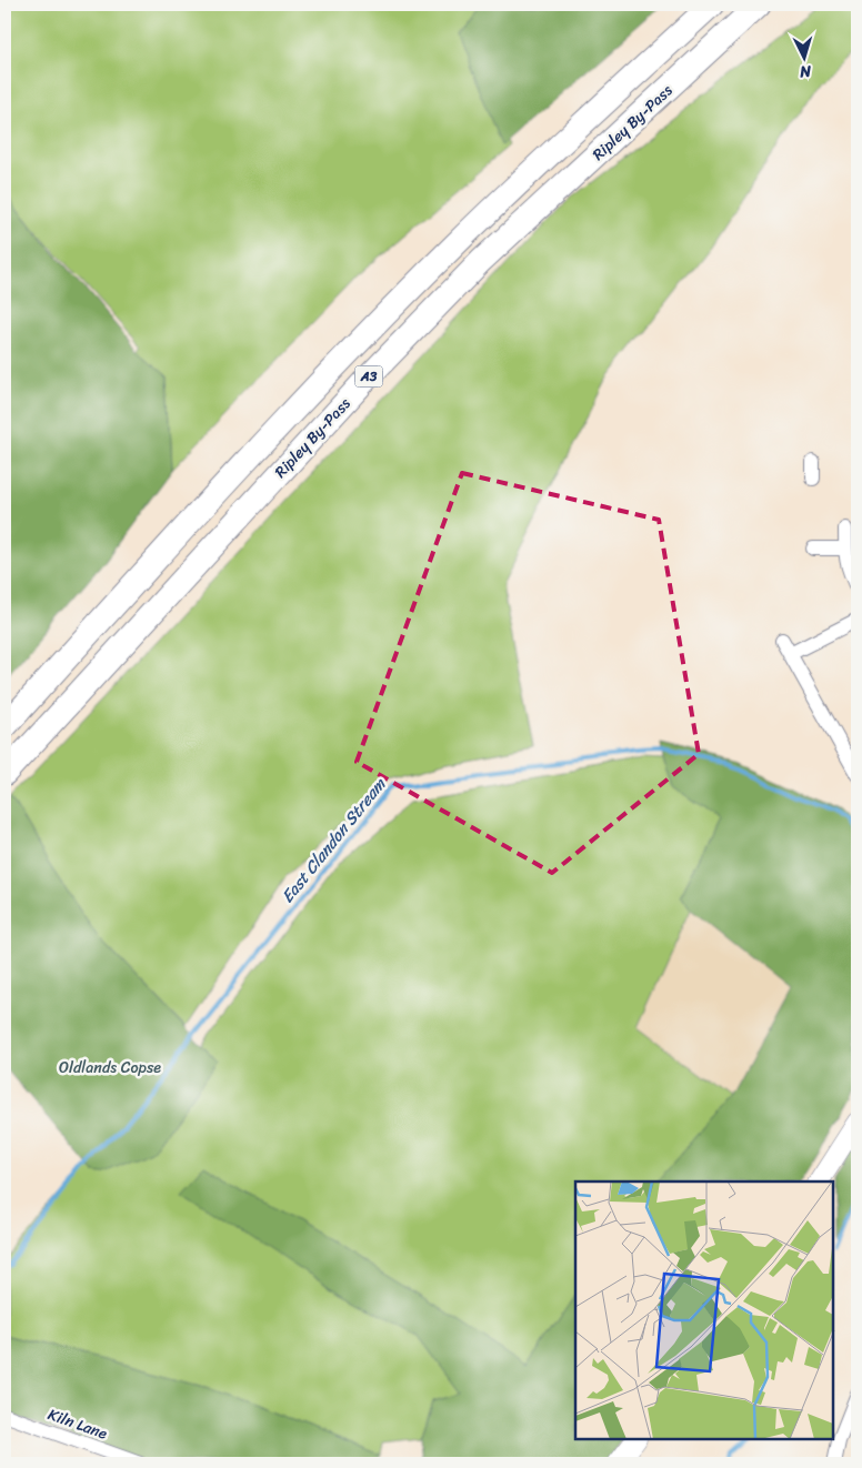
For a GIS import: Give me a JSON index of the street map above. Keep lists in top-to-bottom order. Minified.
{"streets":{"highway":["Ripley By-Pass","A3"],"street":["Kiln Lane"]},"water":["East Clandon Stream"],"parks":["Oldlands Copse"],"north":"bottom"}
